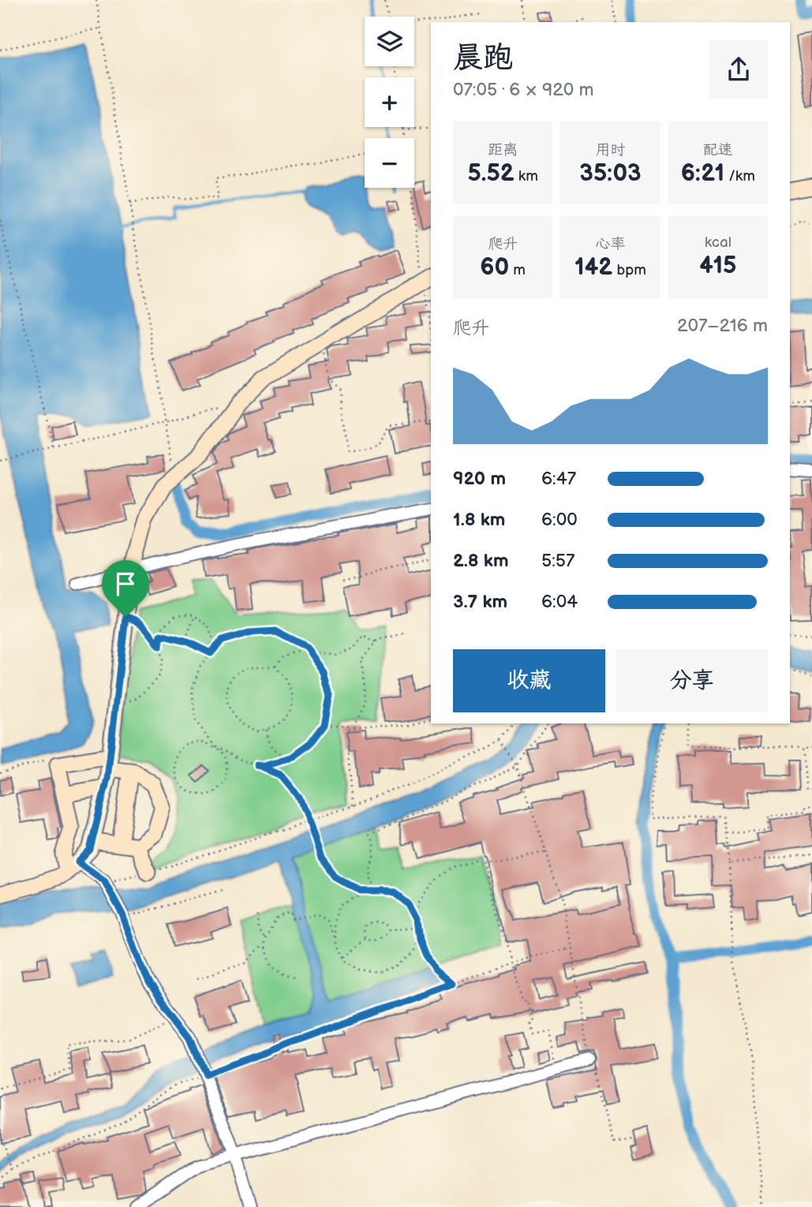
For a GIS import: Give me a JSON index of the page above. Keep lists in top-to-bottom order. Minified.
{"page":{"map_buttons":["+","−"],"heading":["晨跑","07:05 · 6 × 920 m"],"stats":[["距离","5.52 km"],["用时","35:03"],["配速","6:21 /km"],["爬升","60 m"],["心率","142 bpm"],["kcal","415"]],"chart":["爬升","207–216 m"],"list":[{"name":"920 m","note":"6:47"},{"name":"1.8 km","note":"6:00"},{"name":"2.8 km","note":"5:57"},{"name":"3.7 km","note":"6:04"}],"buttons":["收藏","分享"]}}
